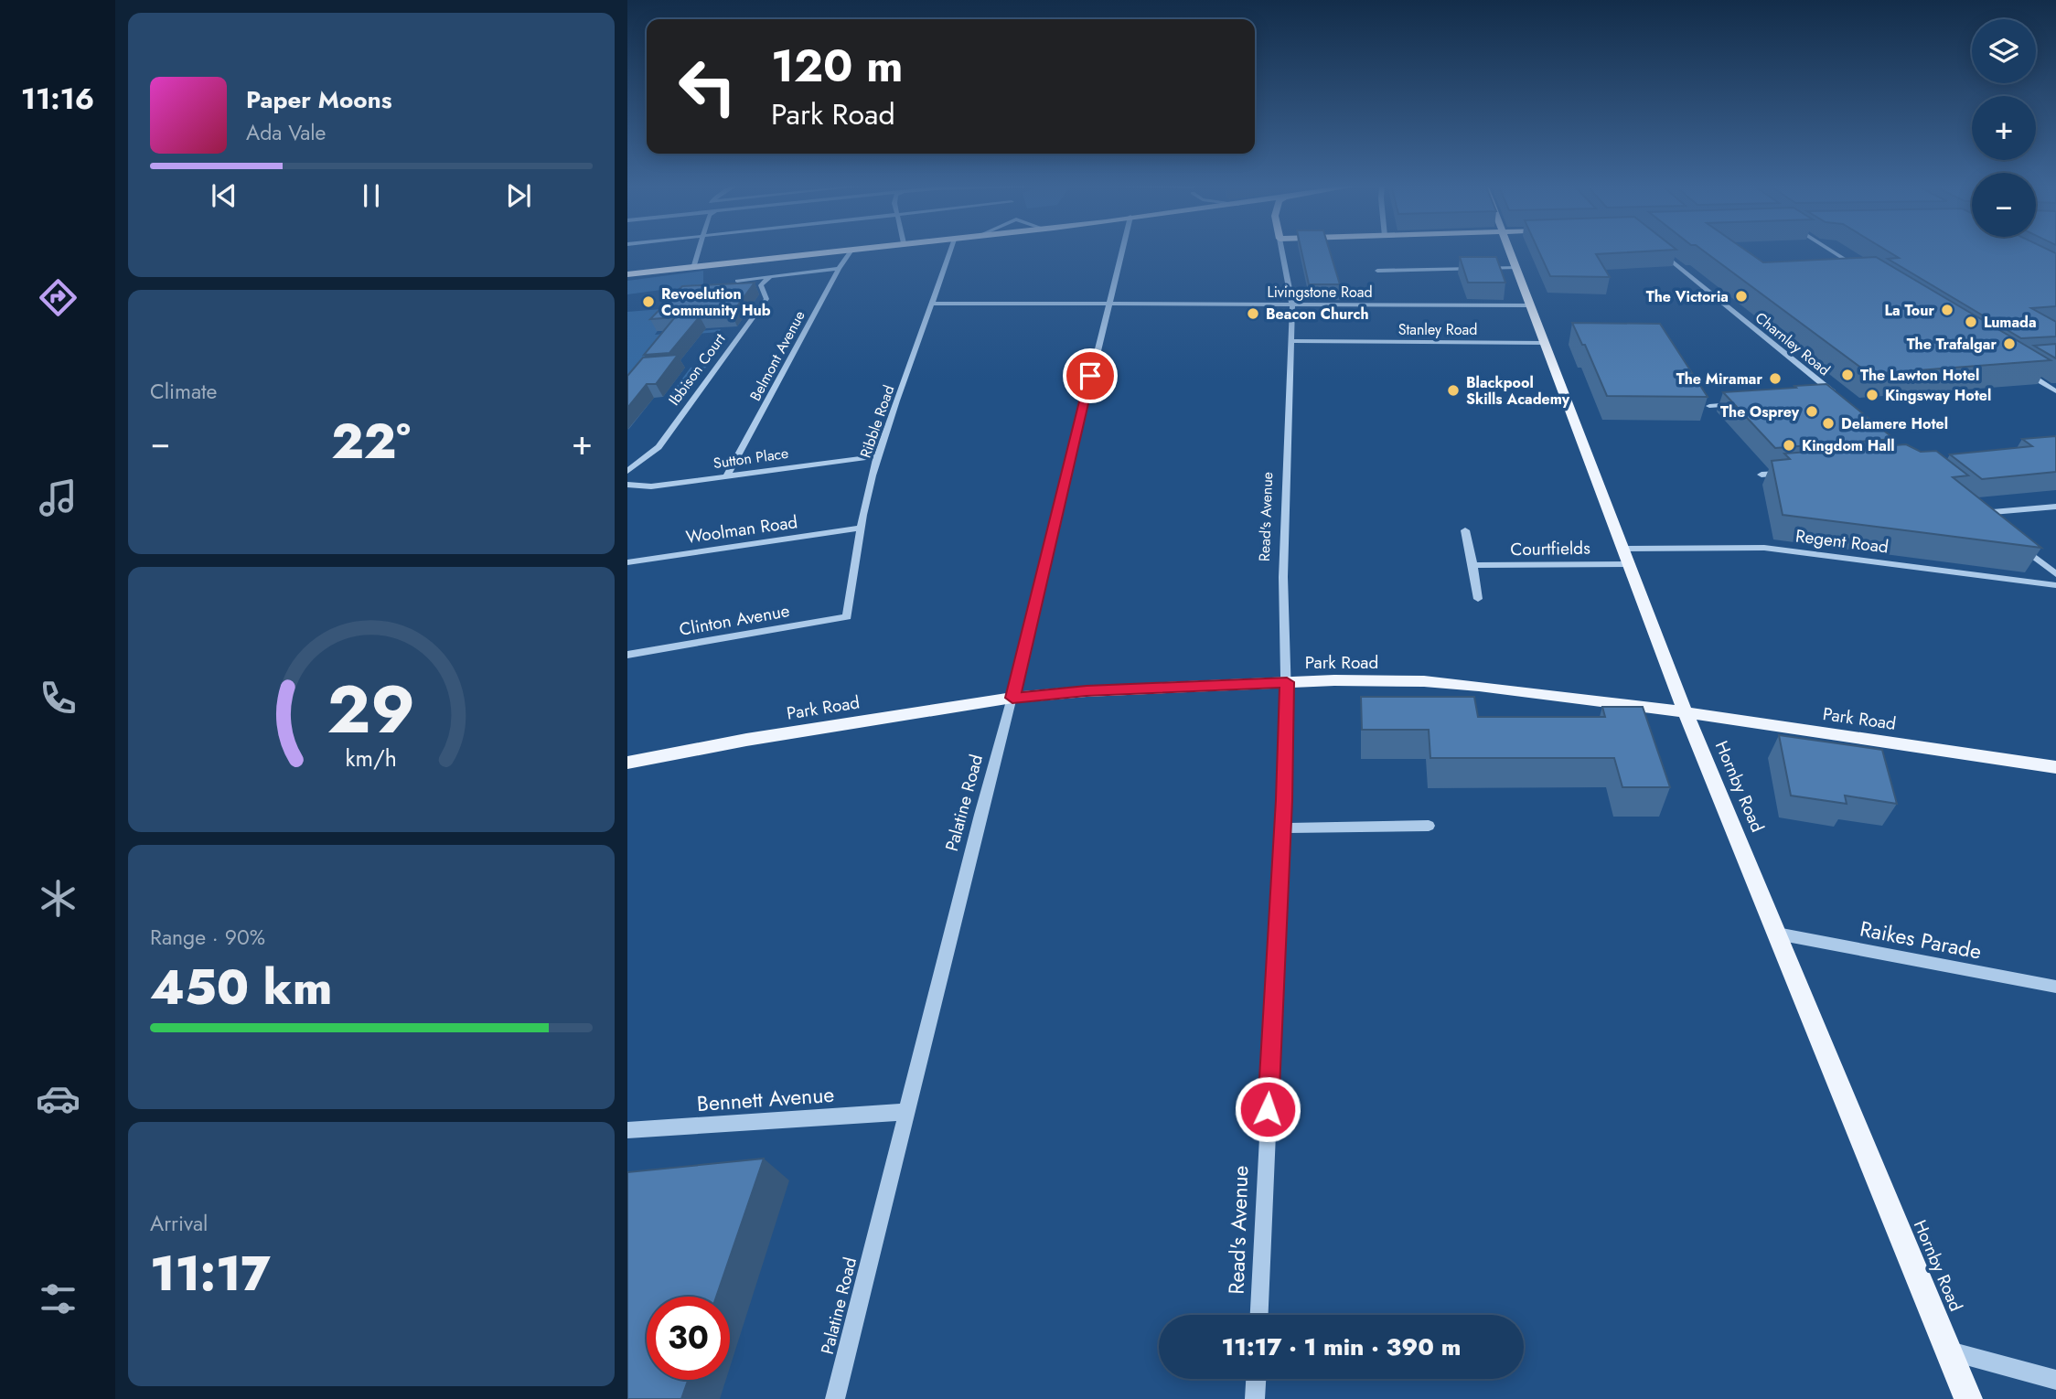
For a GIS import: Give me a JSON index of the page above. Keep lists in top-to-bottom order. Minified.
{"streets":{"main road":["Park Road","Hornby Road"],"street":["Livingstone Road","Stanley Road","Charnley Road","Belmont Avenue","Ibbison Court","Ribble Road","Sutton Place","Read's Avenue","Woolman Road","Regent Road","Courtfields","Clinton Avenue","Palatine Road","Raikes Parade","Bennett Avenue"]},"crossings":[["Livingstone Road","Ribble Road"],["Livingstone Road","Read's Avenue"],["Livingstone Road","Hornby Road"],["Livingstone Road","Palatine Road"],["Stanley Road","Read's Avenue"],["Stanley Road","Hornby Road"],["Belmont Avenue","Sutton Place"],["Ribble Road","Sutton Place"],["Ribble Road","Woolman Road"],["Ribble Road","Clinton Avenue"],["Read's Avenue","Park Road"],["Regent Road","Hornby Road"],["Courtfields","Hornby Road"],["Park Road","Hornby Road"],["Park Road","Palatine Road"],["Hornby Road","Raikes Parade"],["Palatine Road","Bennett Avenue"]],"places":["The Victoria","Revoelution Community Hub","La Tour","Beacon Church","Lumada","The Trafalgar","The Lawton Hotel","The Miramar","Blackpool Skills Academy","Kingsway Hotel","The Osprey","Delamere Hotel","Kingdom Hall"],"page":{"tabs":"11:16","map_buttons":["+","−"],"turn":["120 m","Park Road"],"song":["Paper Moons","Ada Vale"],"tile":["Climate",["Range · 90%","450 km"],["Arrival","11:17"]],"heat":["−","22°","+"],"limit":"30","trip":"11:17 · 1 min · 390 m","gauge":["29","km/h"]}}
